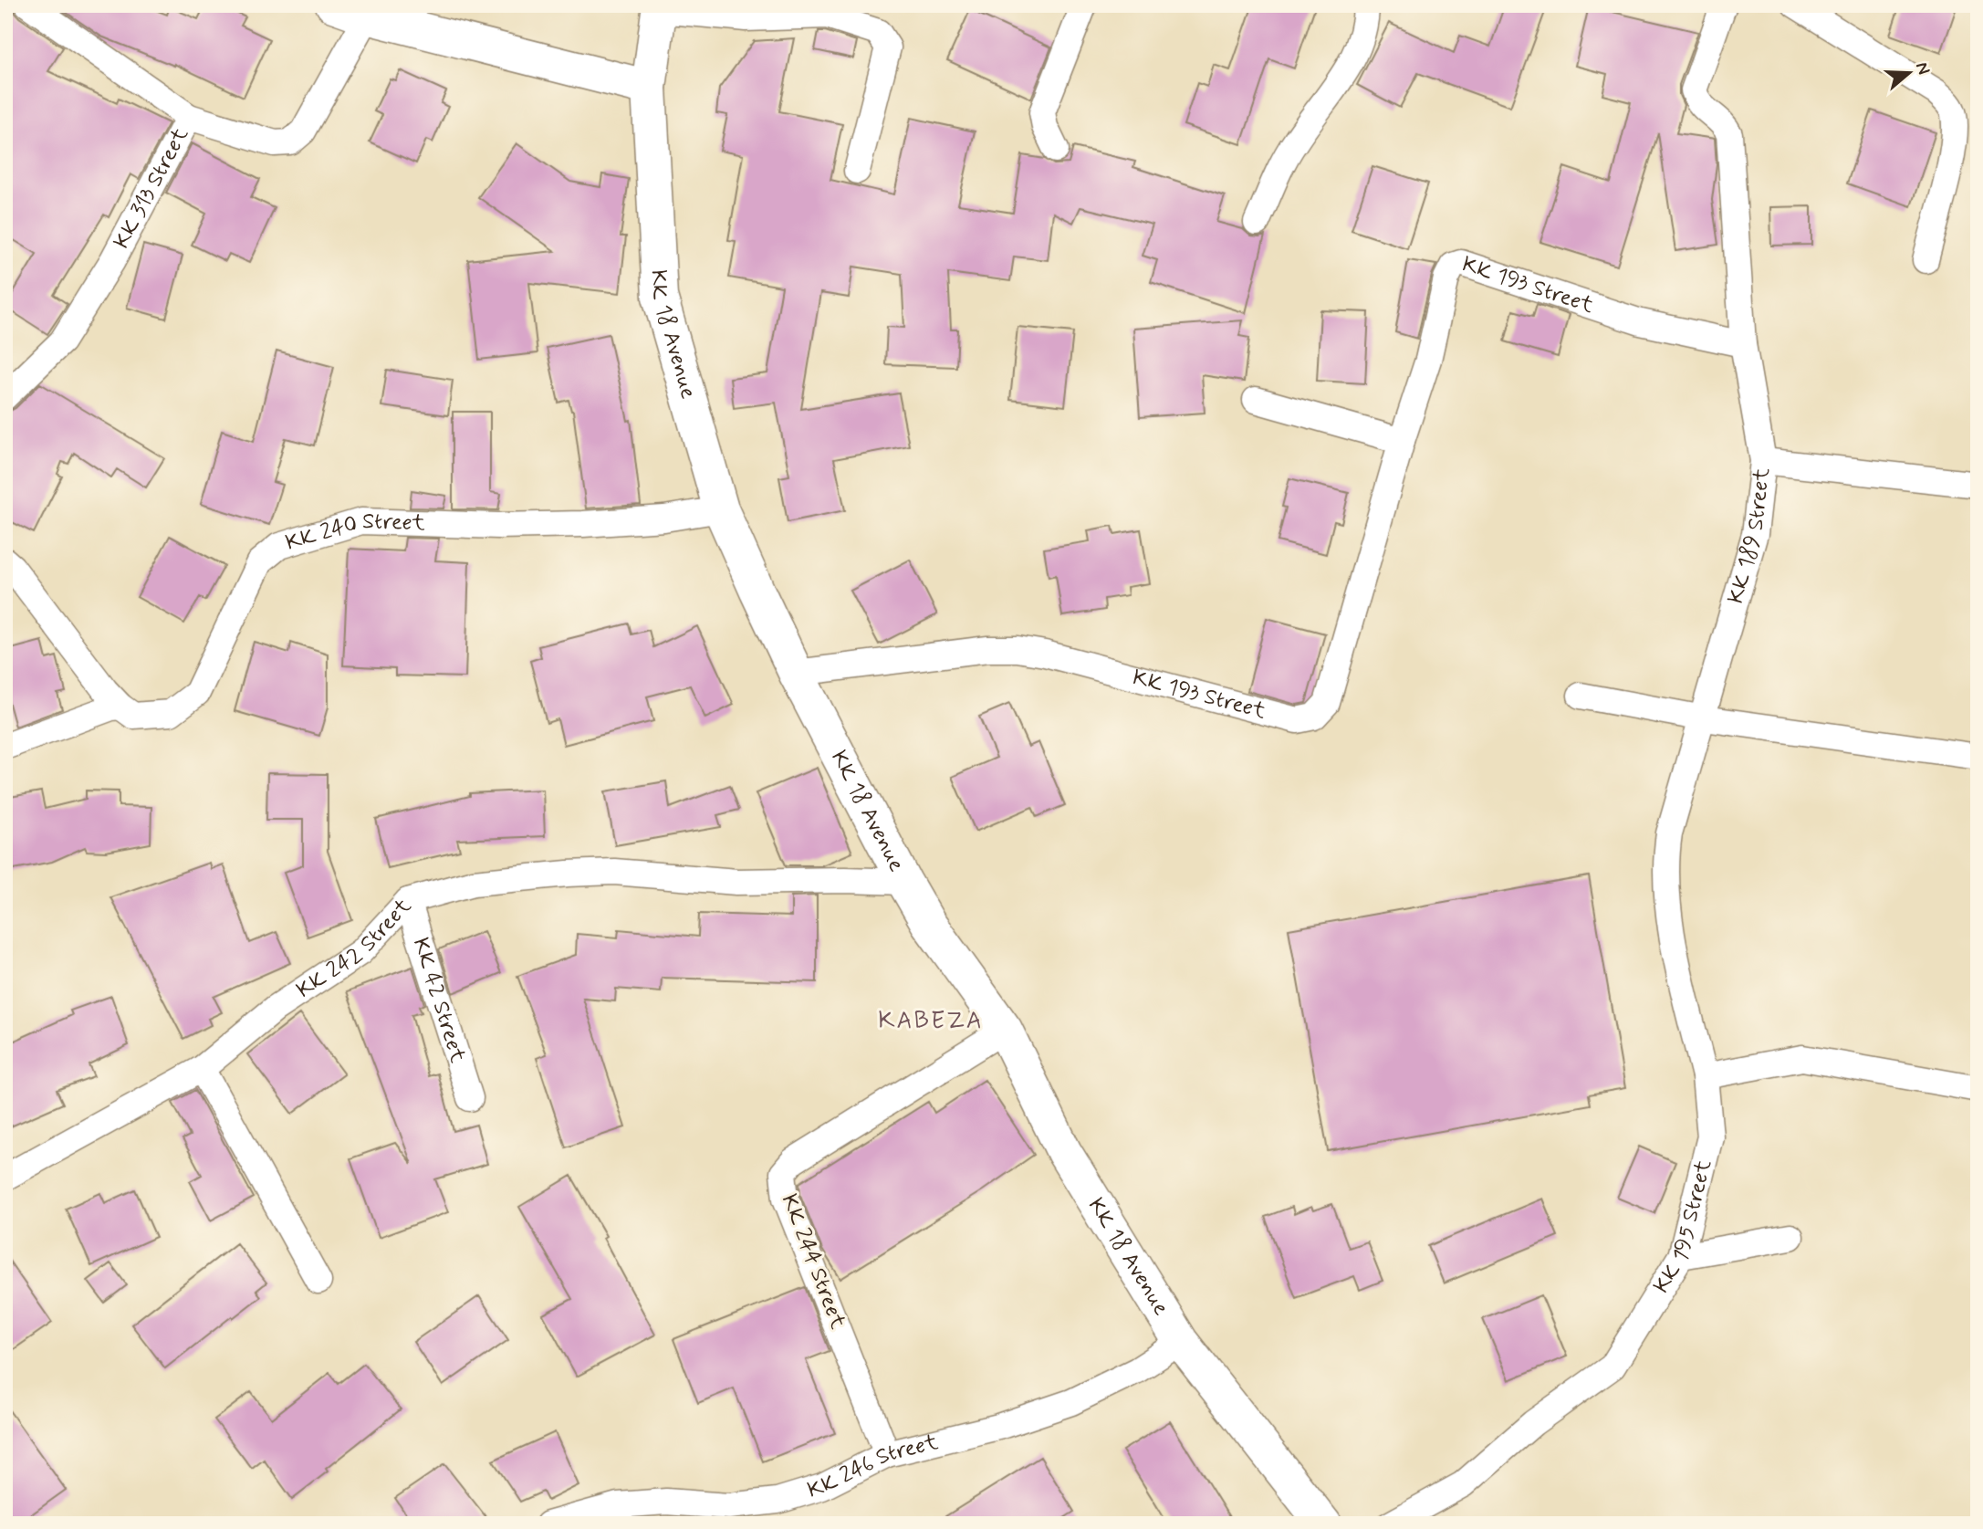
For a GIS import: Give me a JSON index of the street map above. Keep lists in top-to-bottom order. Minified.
{"streets":{"main road":["KK 18 Avenue"],"street":["KK 313 Street","KK 193 Street","KK 240 Street","KK 189 Street","KK 242 Street","KK 42 Street","KK 195 Street","KK 244 Street","KK 246 Street"]},"crossings":[["KK 193 Street","KK 18 Avenue"],["KK 193 Street","KK 189 Street"],["KK 18 Avenue","KK 240 Street"],["KK 18 Avenue","KK 242 Street"],["KK 18 Avenue","KK 244 Street"],["KK 18 Avenue","KK 246 Street"],["KK 189 Street","KK 195 Street"],["KK 242 Street","KK 42 Street"],["KK 244 Street","KK 246 Street"]],"districts":["KABEZA"],"north":"right"}
